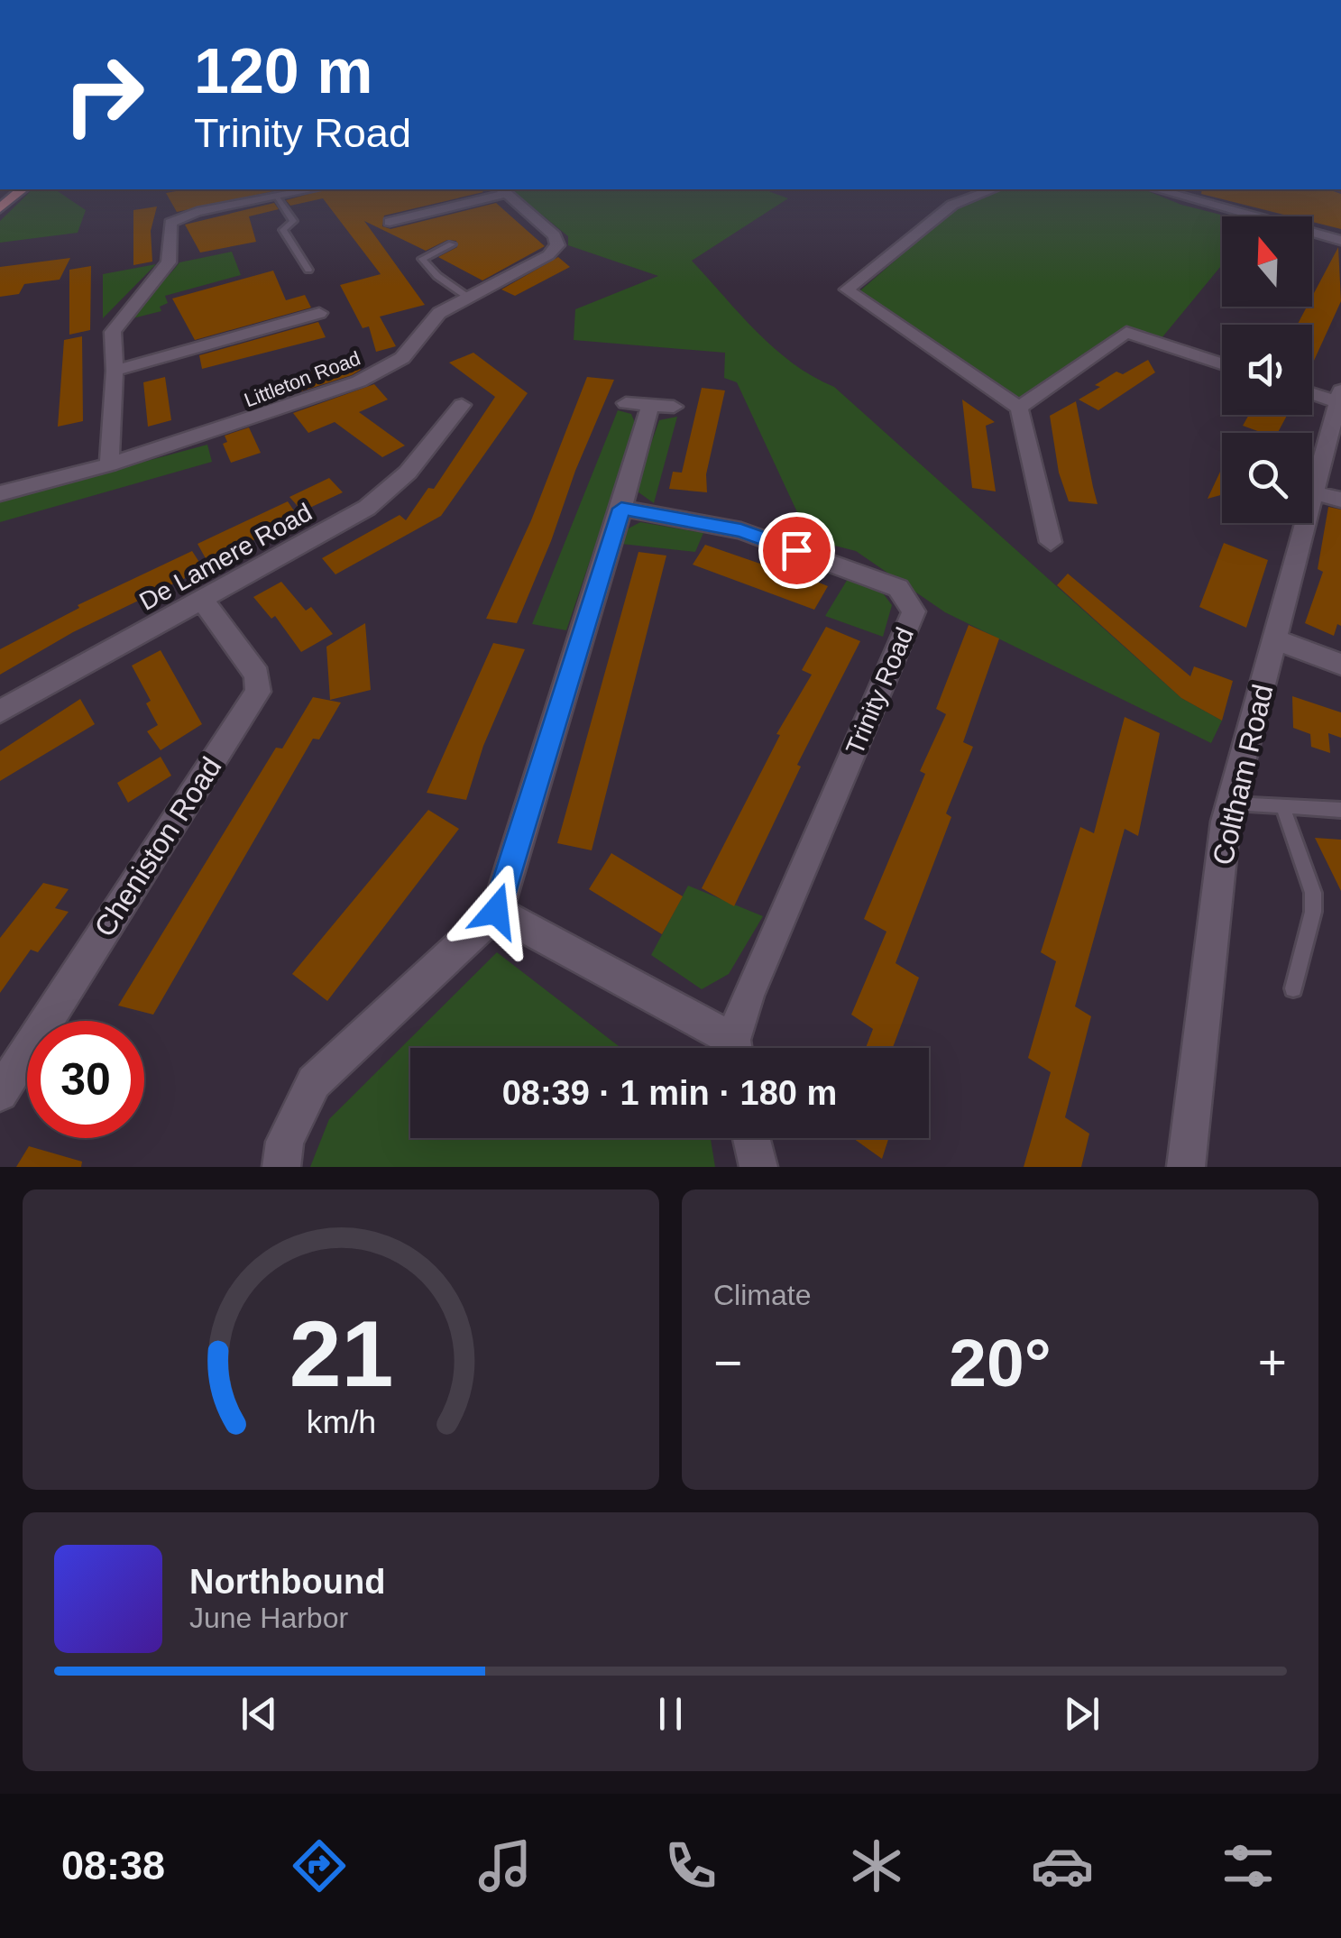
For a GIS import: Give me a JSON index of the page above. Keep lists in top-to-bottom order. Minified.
{"streets":{"street":["Littleton Road","De Lamere Road","Trinity Road","Coltham Road","Cheniston Road"]},"crossings":[["De Lamere Road","Cheniston Road"]],"north":"top","page":{"turn":["120 m","Trinity Road"],"limit":"30","trip":"08:39 · 1 min · 180 m","tile":"Climate","heat":["−","20°","+"],"song":["Northbound","June Harbor"],"tabs":"08:38","gauge":["21","km/h"]}}
